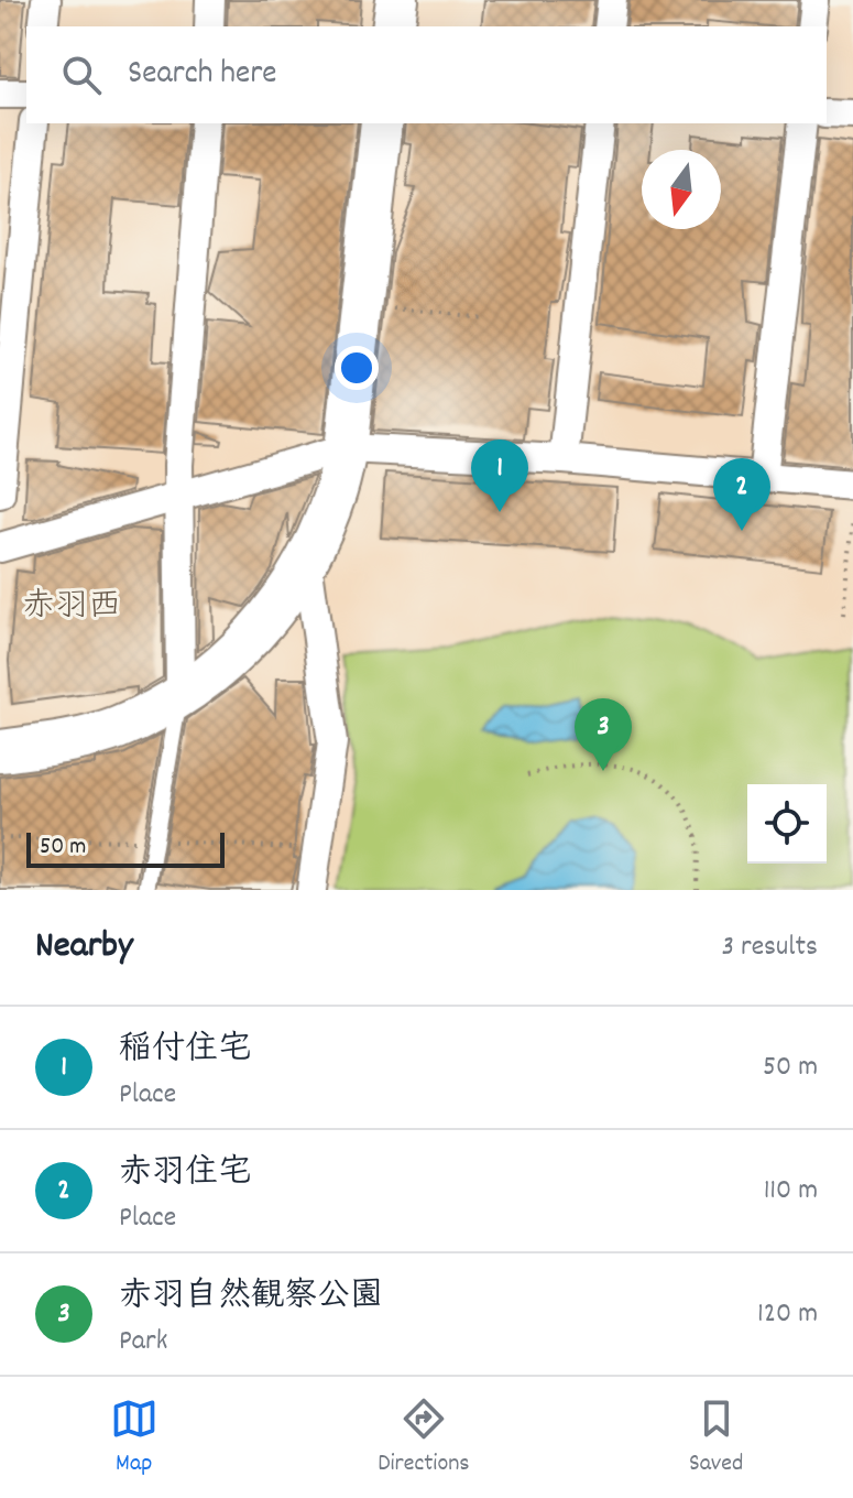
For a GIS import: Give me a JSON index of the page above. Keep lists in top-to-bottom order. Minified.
{"districts":["赤羽西"],"scale_bar":"50 m","north":"bottom","page":{"search":"Search here","pins":["1","2","3"],"scale":"50 m","heading":["Nearby","3 results"],"list":[{"mark":"1","name":"稲付住宅","note":"Place","value":"50 m"},{"mark":"2","name":"赤羽住宅","note":"Place","value":"110 m"},{"mark":"3","name":"赤羽自然観察公園","note":"Park","value":"120 m"}],"nav":["Map","Directions","Saved"]}}
